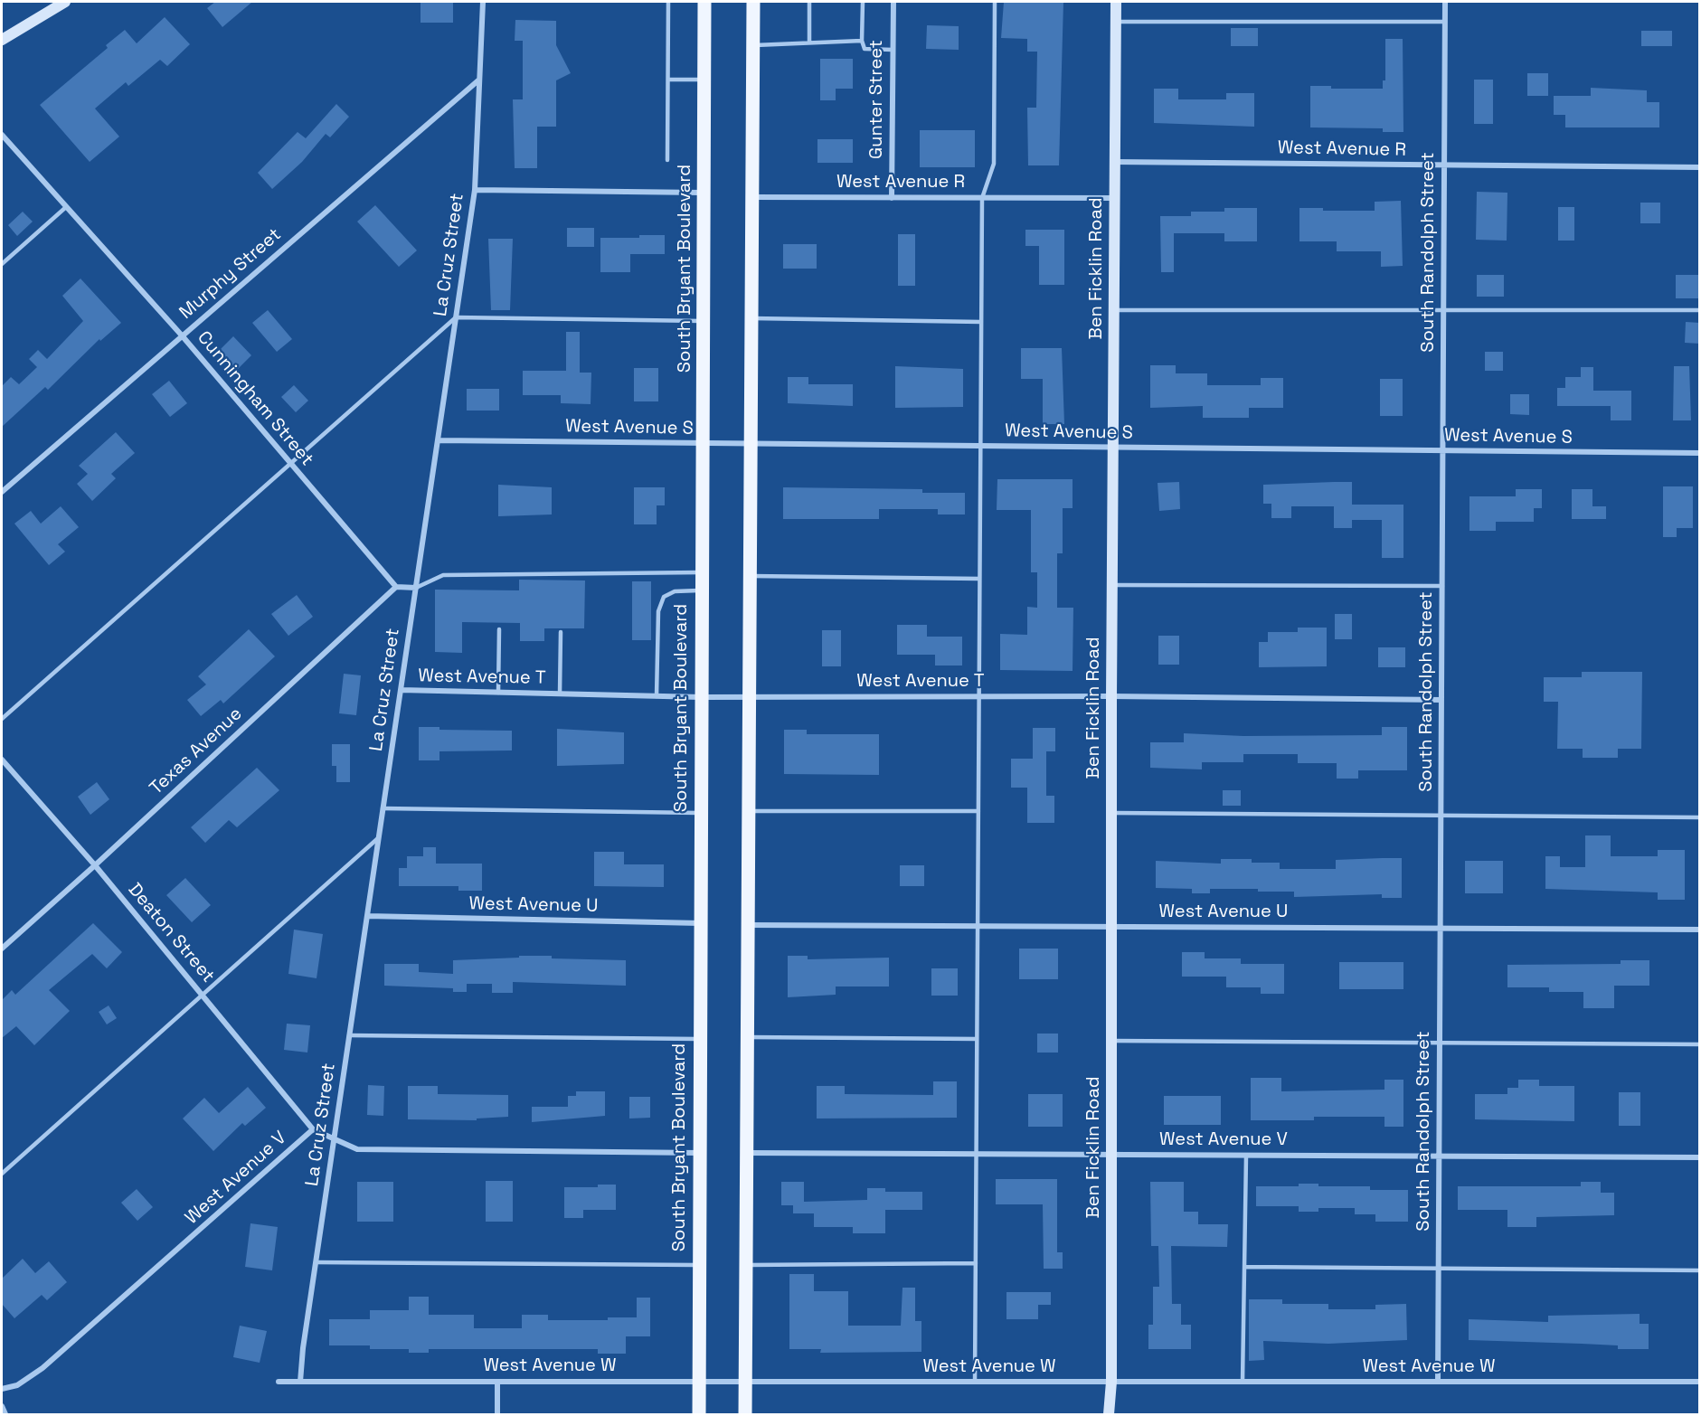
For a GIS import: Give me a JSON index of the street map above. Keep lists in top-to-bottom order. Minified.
{"streets":{"main road":["South Bryant Boulevard"],"street":["Gunter Street","West Avenue R","South Randolph Street","La Cruz Street","Ben Ficklin Road","Murphy Street","Cunningham Street","West Avenue S","West Avenue T","Texas Avenue","West Avenue U","Deaton Street","West Avenue V","West Avenue W"]},"crossings":[["Gunter Street","West Avenue R"],["West Avenue R","South Randolph Street"],["West Avenue R","Ben Ficklin Road"],["South Randolph Street","West Avenue S"],["South Randolph Street","West Avenue T"],["South Randolph Street","West Avenue U"],["South Randolph Street","West Avenue V"],["South Randolph Street","West Avenue W"],["La Cruz Street","Murphy Street"],["La Cruz Street","West Avenue S"],["La Cruz Street","West Avenue T"],["La Cruz Street","West Avenue U"],["La Cruz Street","West Avenue V"],["La Cruz Street","West Avenue W"],["South Bryant Boulevard","West Avenue S"],["South Bryant Boulevard","West Avenue T"],["South Bryant Boulevard","West Avenue U"],["South Bryant Boulevard","West Avenue V"],["South Bryant Boulevard","West Avenue W"],["Ben Ficklin Road","West Avenue S"],["Ben Ficklin Road","West Avenue T"],["Ben Ficklin Road","West Avenue U"],["Ben Ficklin Road","West Avenue V"],["Ben Ficklin Road","West Avenue W"],["Murphy Street","Cunningham Street"],["Cunningham Street","Texas Avenue"],["Texas Avenue","Deaton Street"],["Deaton Street","West Avenue V"]]}
